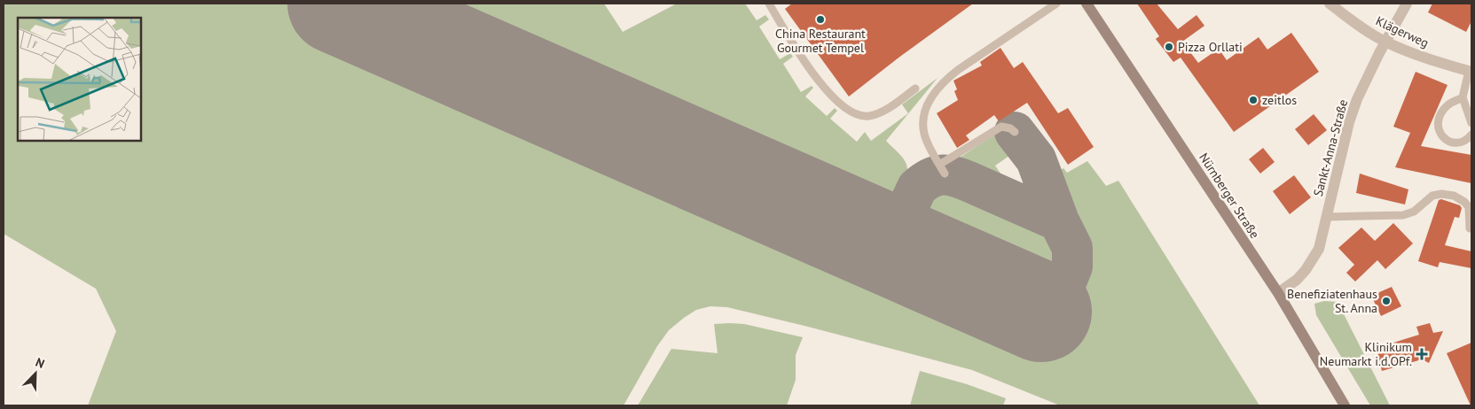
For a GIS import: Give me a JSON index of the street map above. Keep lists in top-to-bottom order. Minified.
{"streets":{"main road":["Nürnberger Straße"],"street":["Klägerweg","Sankt-Anna-Straße"]},"crossings":[["Klägerweg","Sankt-Anna-Straße"],["Sankt-Anna-Straße","Nürnberger Straße"]],"places":{"other":["China Restaurant Gourmet Tempel","Pizza Orllati","zeitlos","Benefiziatenhaus St. Anna"],"health":["Klinikum Neumarkt i.d.OPf."]},"north":"top right"}
